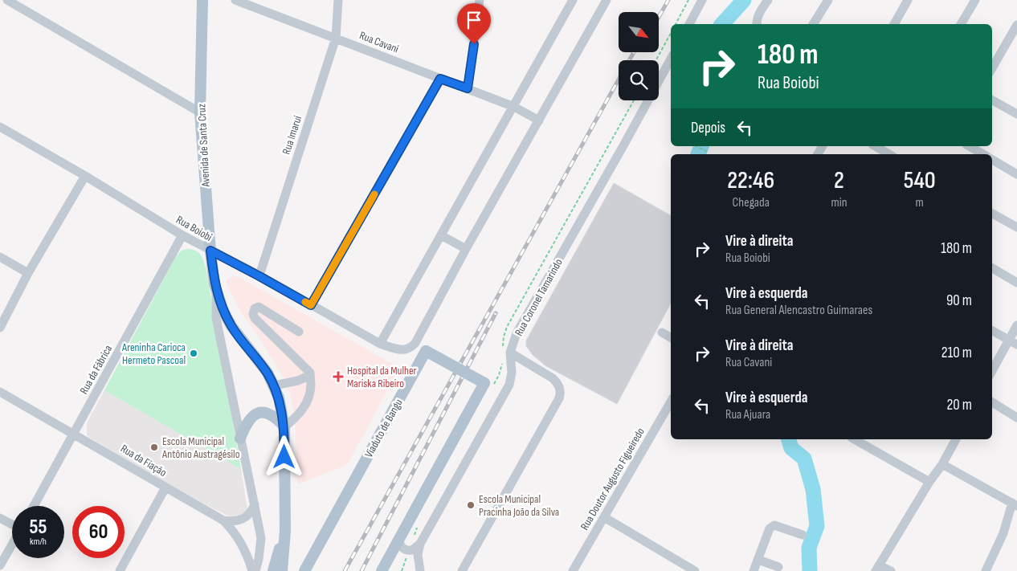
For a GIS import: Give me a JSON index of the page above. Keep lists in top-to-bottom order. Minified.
{"streets":{"main road":["Avenida de Santa Cruz","Viaduto de Bangu"],"street":["Rua Cavani","Rua Imaruí","Rua Boiobi","Rua Coronel Tamarindo","Rua da Fábrica","Rua da Fiação","Rua Doutor Augusto Figueiredo"]},"crossings":[["Rua Cavani","Rua Imaruí"],["Rua Cavani","Rua Boiobi"],["Rua Imaruí","Rua Boiobi"],["Avenida de Santa Cruz","Rua Boiobi"],["Rua Boiobi","Rua da Fábrica"],["Rua da Fábrica","Rua da Fiação"]],"places":{"other":["Areninha Carioca Hermeto Pascoal","Escola Municipal Antônio Austragésilo","Escola Municipal Pracinha João da Silva"],"health":["Hospital da Mulher Mariska Ribeiro"]},"north":"bottom right","page":{"turn":["180 m","Rua Boiobi"],"then":"Depois","eta":["22:46","Chegada","2","min","540","m"],"list":[{"name":"Vire à direita","note":"Rua Boiobi","value":"180 m"},{"name":"Vire à esquerda","note":"Rua General Alencastro Guimaraes","value":"90 m"},{"name":"Vire à direita","note":"Rua Cavani","value":"210 m"},{"name":"Vire à esquerda","note":"Rua Ajuara","value":"20 m"}],"speed":"55 km/h","limit":"60"}}
